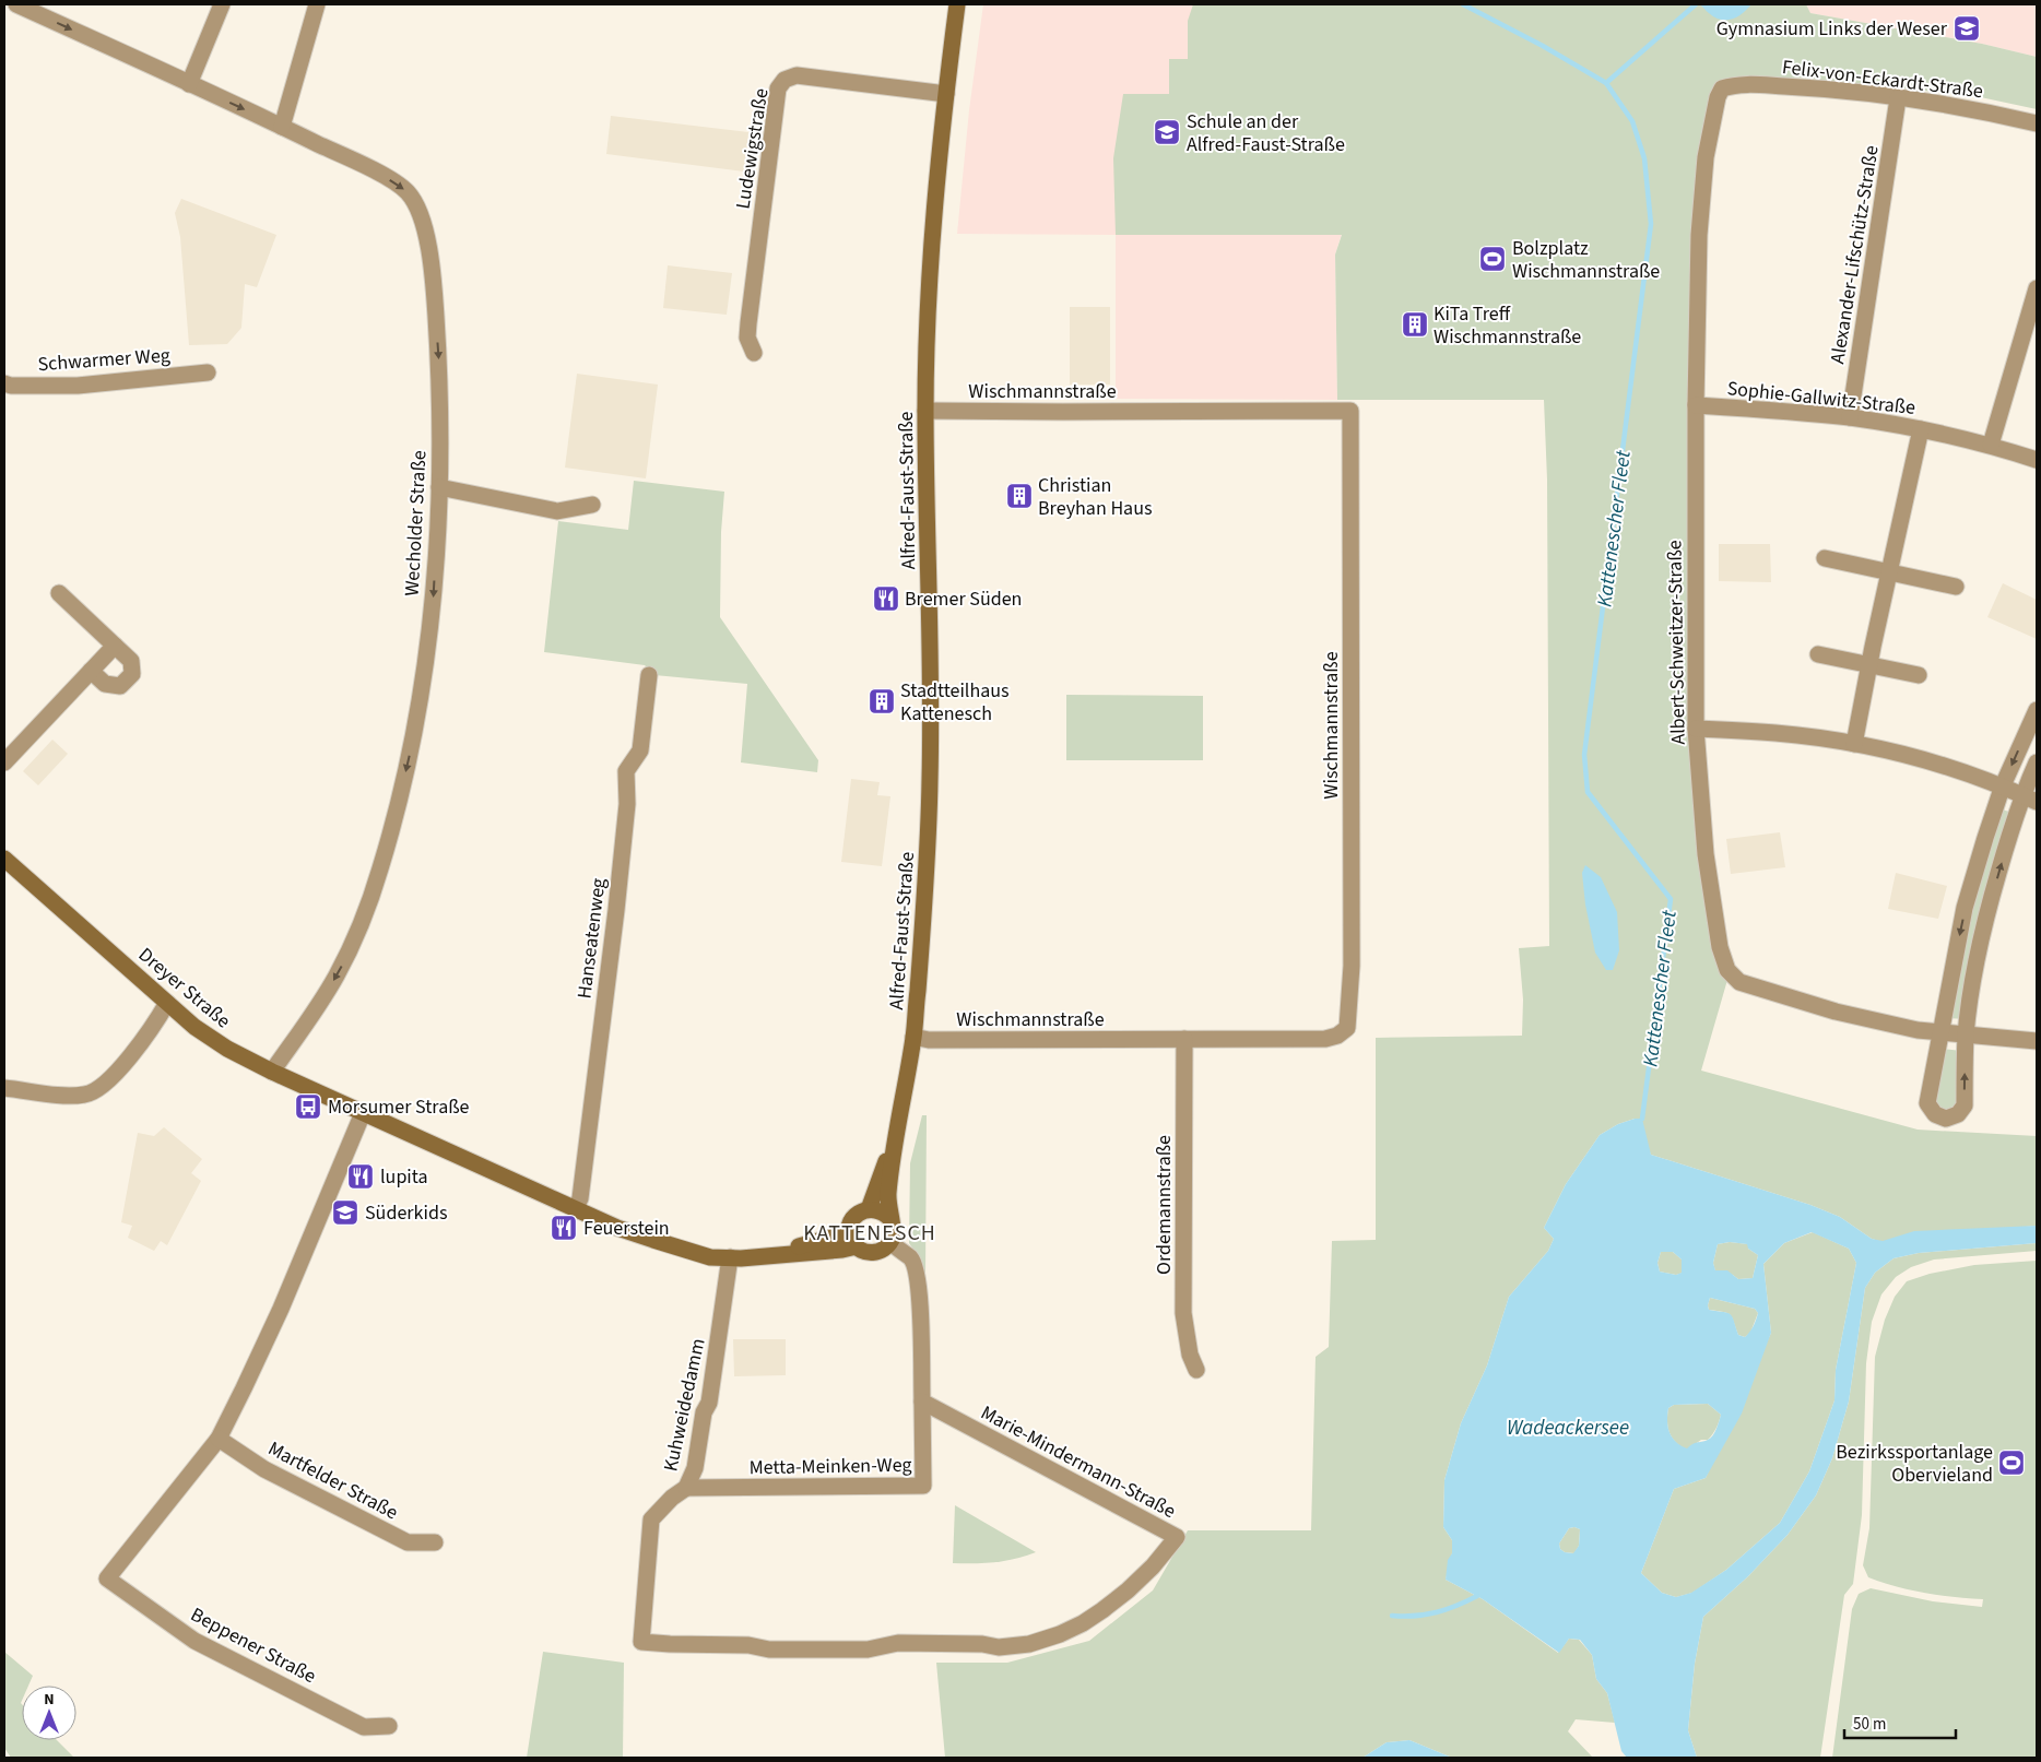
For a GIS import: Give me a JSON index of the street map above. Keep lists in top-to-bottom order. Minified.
{"streets":{"street":["Felix-von-Eckardt-Straße","Ludewigstraße","Alexander-Lifschütz-Straße","Schwarmer Weg","Wischmannstraße","Sophie-Gallwitz-Straße","Alfred-Faust-Straße","Wecholder Straße","Albert-Schweitzer-Straße","Hanseatenweg","Dreyer Straße","Ordemannstraße","Kuhweidedamm","Marie-Mindermann-Straße","Metta-Meinken-Weg","Martfelder Straße","Beppener Straße"]},"crossings":[["Felix-von-Eckardt-Straße","Alexander-Lifschütz-Straße"],["Felix-von-Eckardt-Straße","Albert-Schweitzer-Straße"],["Ludewigstraße","Alfred-Faust-Straße"],["Alexander-Lifschütz-Straße","Sophie-Gallwitz-Straße"],["Wischmannstraße","Alfred-Faust-Straße"],["Wischmannstraße","Ordemannstraße"],["Sophie-Gallwitz-Straße","Albert-Schweitzer-Straße"],["Wecholder Straße","Dreyer Straße"],["Kuhweidedamm","Marie-Mindermann-Straße"],["Kuhweidedamm","Metta-Meinken-Weg"],["Marie-Mindermann-Straße","Metta-Meinken-Weg"],["Martfelder Straße","Beppener Straße"]],"one_way":["Wecholder Straße"],"districts":["KATTENESCH"],"water":["Kattenescher Fleet","Wadeackersee"],"places":{"school or university":["Gymnasium Links der Weser","Schule an der Alfred-Faust-Straße","Süderkids"],"sports":["Bolzplatz Wischmannstraße","Bezirkssportanlage Obervieland"],"building":["KiTa Treff Wischmannstraße","Christian Breyhan Haus","Stadtteilhaus Kattenesch"],"restaurant":["Bremer Süden","lupita","Feuerstein"],"bus stop":["Morsumer Straße"]},"scale_bar":"50 m","north":"top"}
